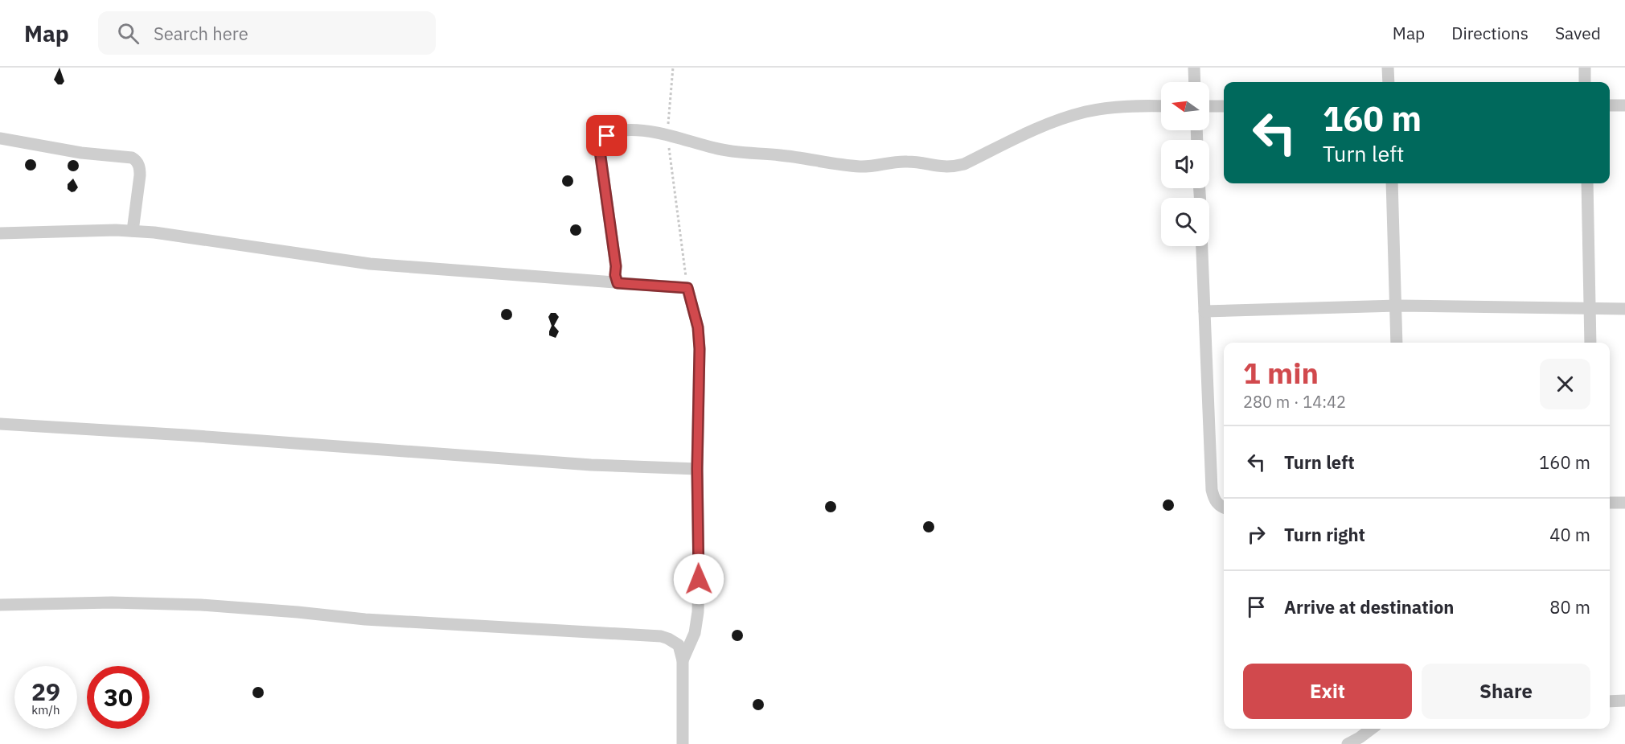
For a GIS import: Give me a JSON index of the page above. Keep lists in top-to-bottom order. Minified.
{"north":"left","page":{"header":"Map","search":"Search here","nav":["Map","Directions","Saved"],"turn":["160 m","Turn left"],"heading":["1 min","280 m · 14:42"],"list":[{"name":"Turn left","value":"160 m"},{"name":"Turn right","value":"40 m"},{"name":"Arrive at destination","value":"80 m"}],"buttons":["Exit","Share"],"speed":"29 km/h","limit":"30"}}
